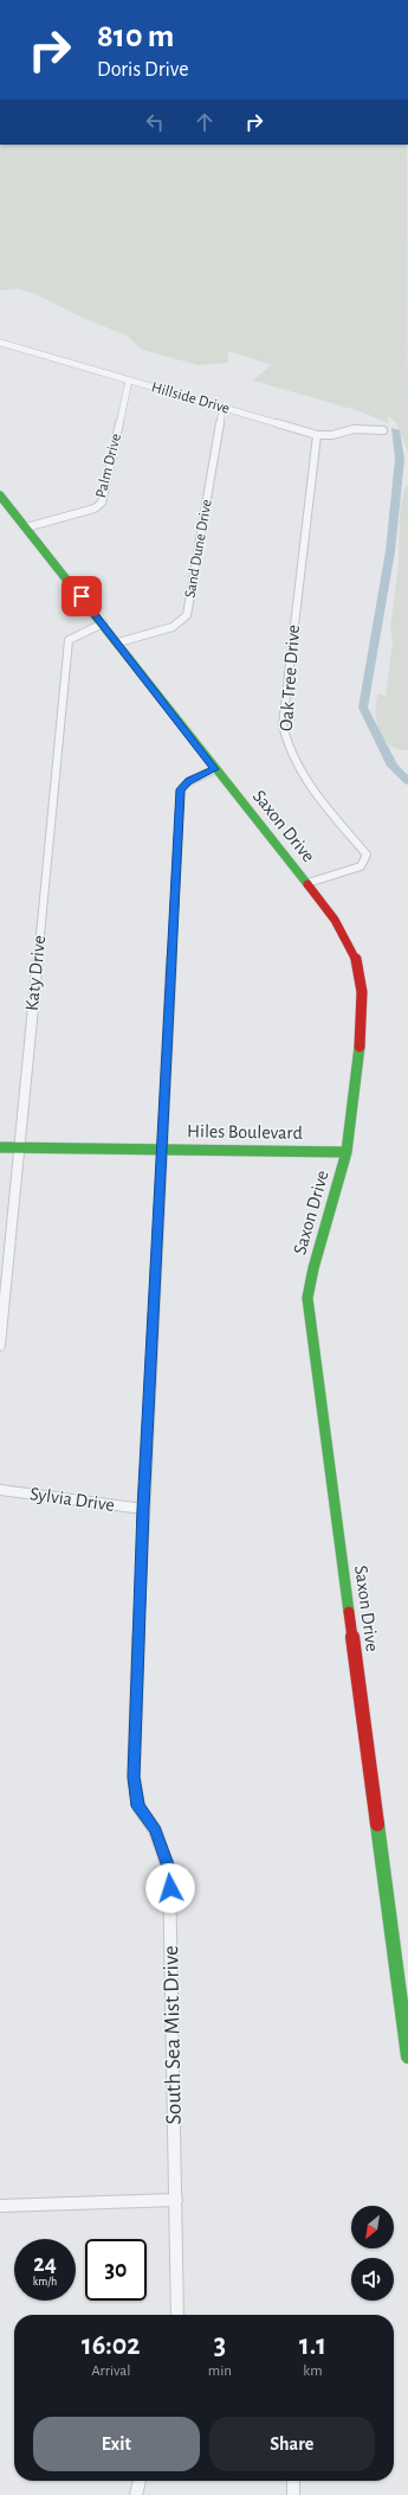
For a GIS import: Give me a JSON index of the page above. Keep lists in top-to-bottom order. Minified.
{"streets":{"street":["Hillside Drive","Palm Drive","Sand Dune Drive","Oak Tree Drive","Saxon Drive","Katy Drive","Hiles Boulevard","Sylvia Drive","South Sea Mist Drive"]},"crossings":[["Hillside Drive","Palm Drive"],["Hillside Drive","Sand Dune Drive"],["Hillside Drive","Oak Tree Drive"],["Palm Drive","Saxon Drive"],["Sand Dune Drive","Saxon Drive"],["Oak Tree Drive","Saxon Drive"],["Saxon Drive","Katy Drive"],["Saxon Drive","Hiles Boulevard"],["Saxon Drive","South Sea Mist Drive"],["Katy Drive","Hiles Boulevard"],["Hiles Boulevard","South Sea Mist Drive"],["Sylvia Drive","South Sea Mist Drive"]],"north":"bottom left","page":{"turn":["810 m","Doris Drive"],"speed":"24 km/h","limit":"30","eta":["16:02","Arrival","3","min","1.1","km"],"buttons":["Exit","Share"]}}
